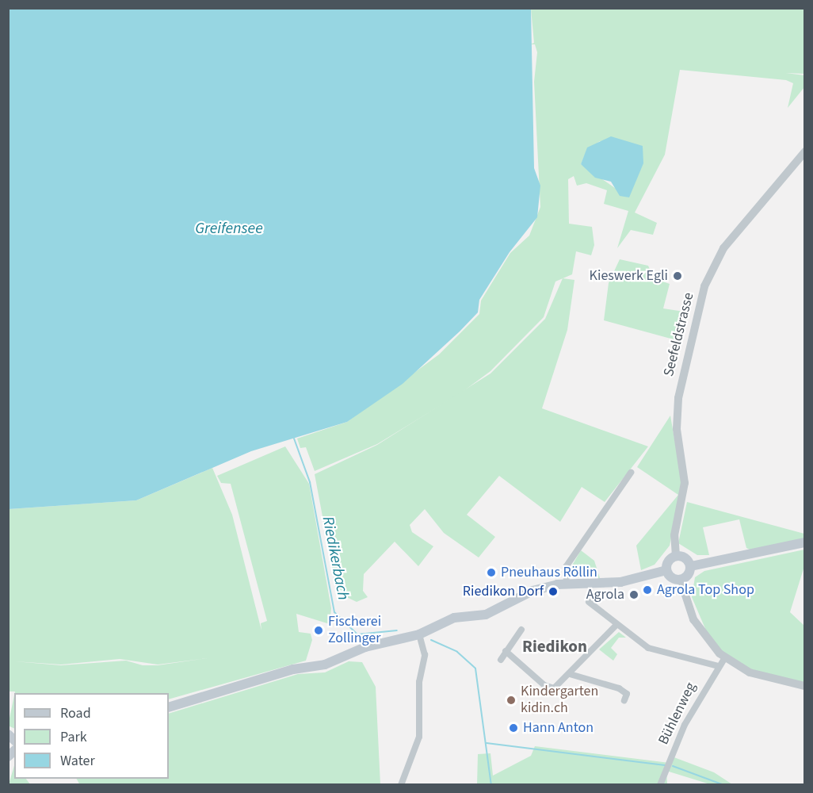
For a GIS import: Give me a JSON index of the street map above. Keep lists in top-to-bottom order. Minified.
{"streets":{"street":["Seefeldstrasse","Bühlenweg"]},"districts":["Riedikon"],"water":["Greifensee","Riedikerbach"],"places":["Kieswerk Egli","Pneuhaus Röllin","Agrola Top Shop","Riedikon Dorf","Agrola","Fischerei Zollinger","Kindergarten kidin.ch","Hann Anton"],"legend":["Road","Park","Water"]}
